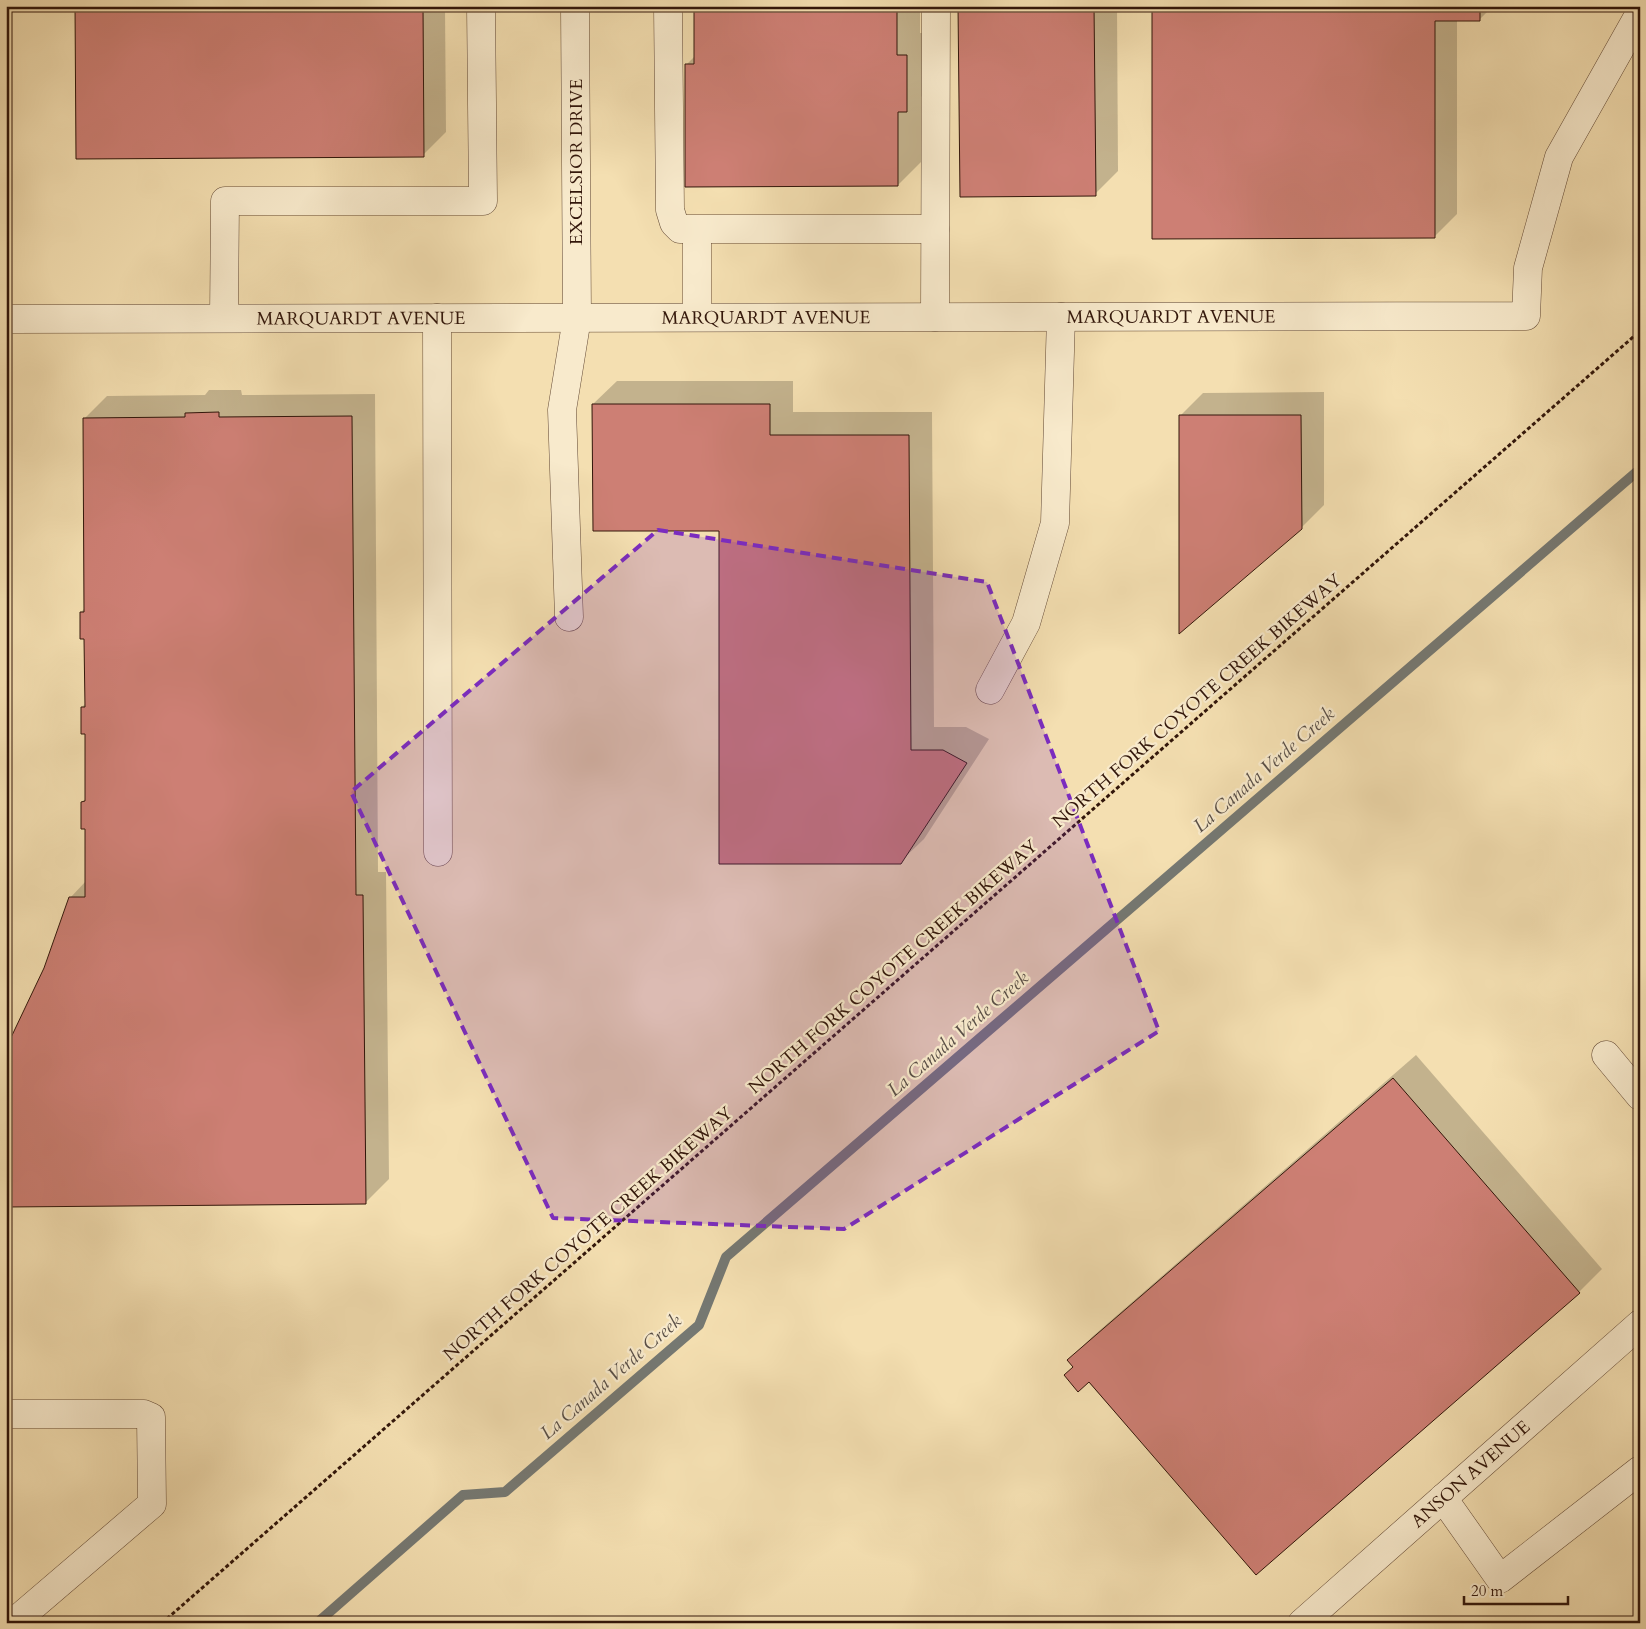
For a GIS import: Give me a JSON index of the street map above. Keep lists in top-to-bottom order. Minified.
{"streets":{"street":["EXCELSIOR DRIVE","MARQUARDT AVENUE","ANSON AVENUE"],"path":["NORTH FORK COYOTE CREEK BIKEWAY"]},"crossings":[["EXCELSIOR DRIVE","MARQUARDT AVENUE"]],"water":["La Canada Verde Creek"],"scale_bar":"20 m"}
